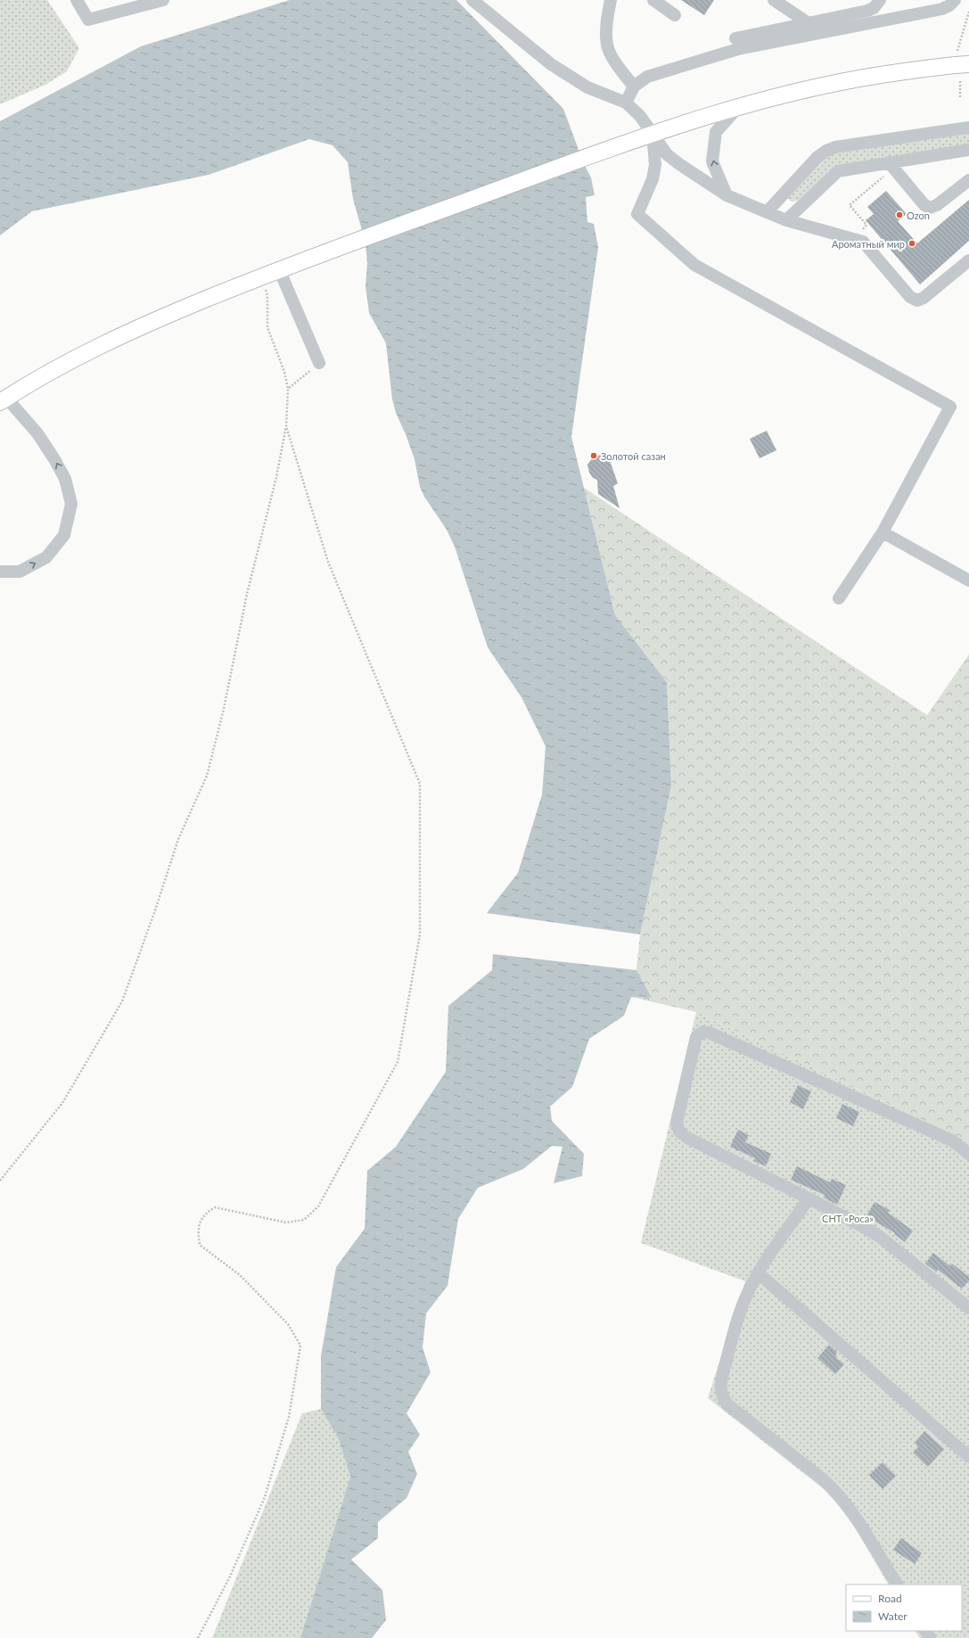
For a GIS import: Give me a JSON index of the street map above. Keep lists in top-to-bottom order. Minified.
{"parks":["СНТ «Роса»"],"places":["Ozon","Ароматный мир","Золотой сазан"],"legend":["Road","Water"]}
